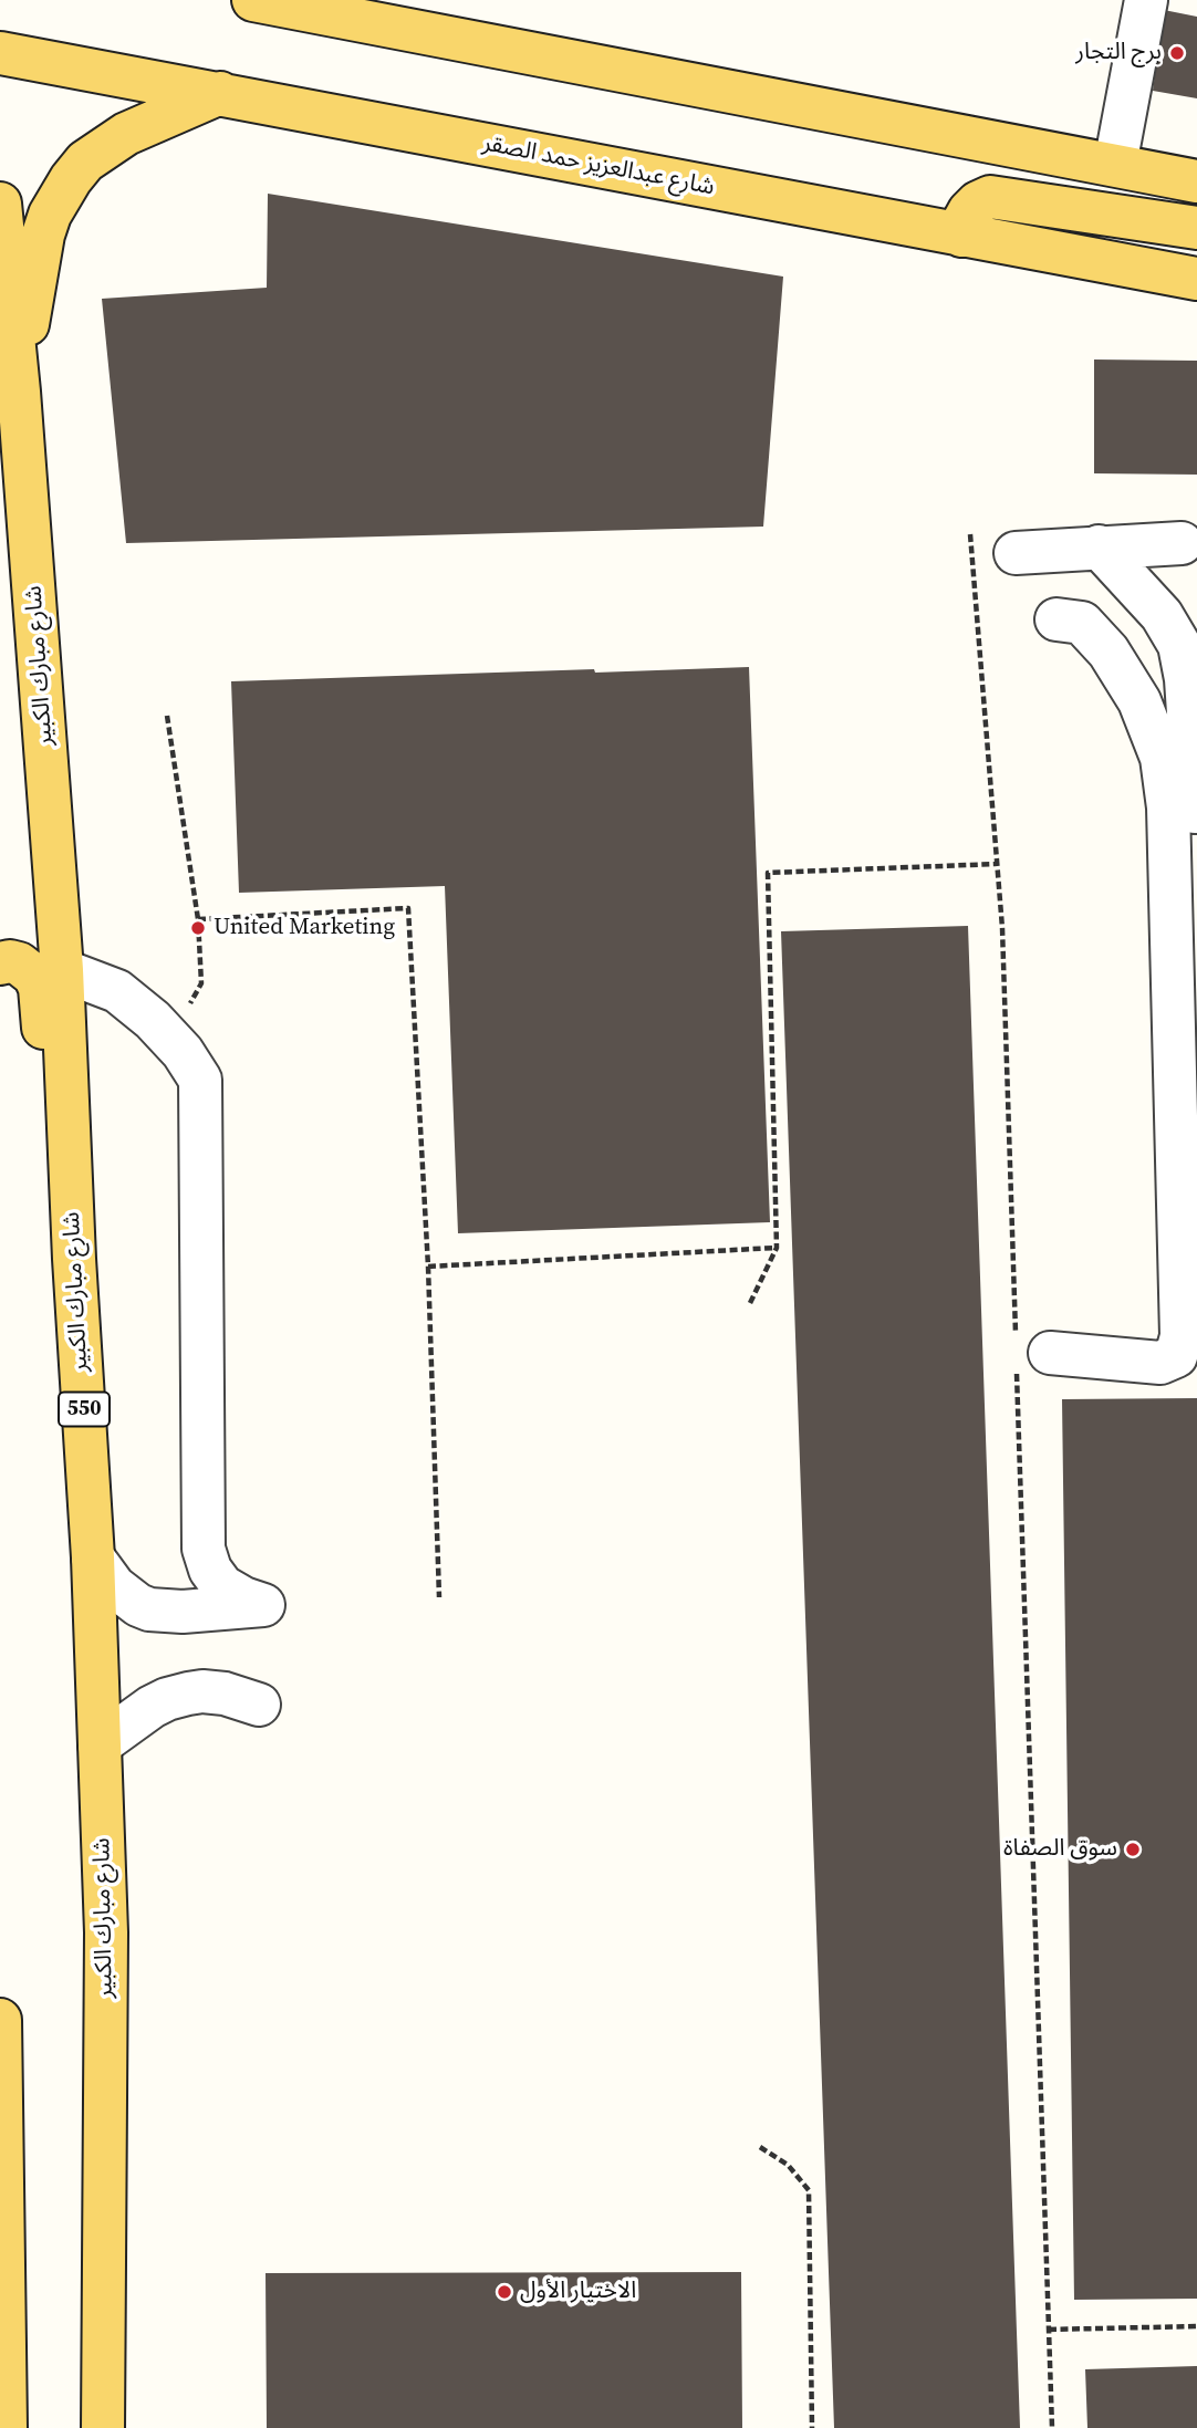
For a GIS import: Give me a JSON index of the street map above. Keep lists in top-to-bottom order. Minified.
{"streets":{"main road":["شارع عبدالعزيز حمد الصقر","شارع مبارك الكبير","550"]},"places":["برج التجار","United Marketing","سوق الصفاة","الاختيار الأول"]}
